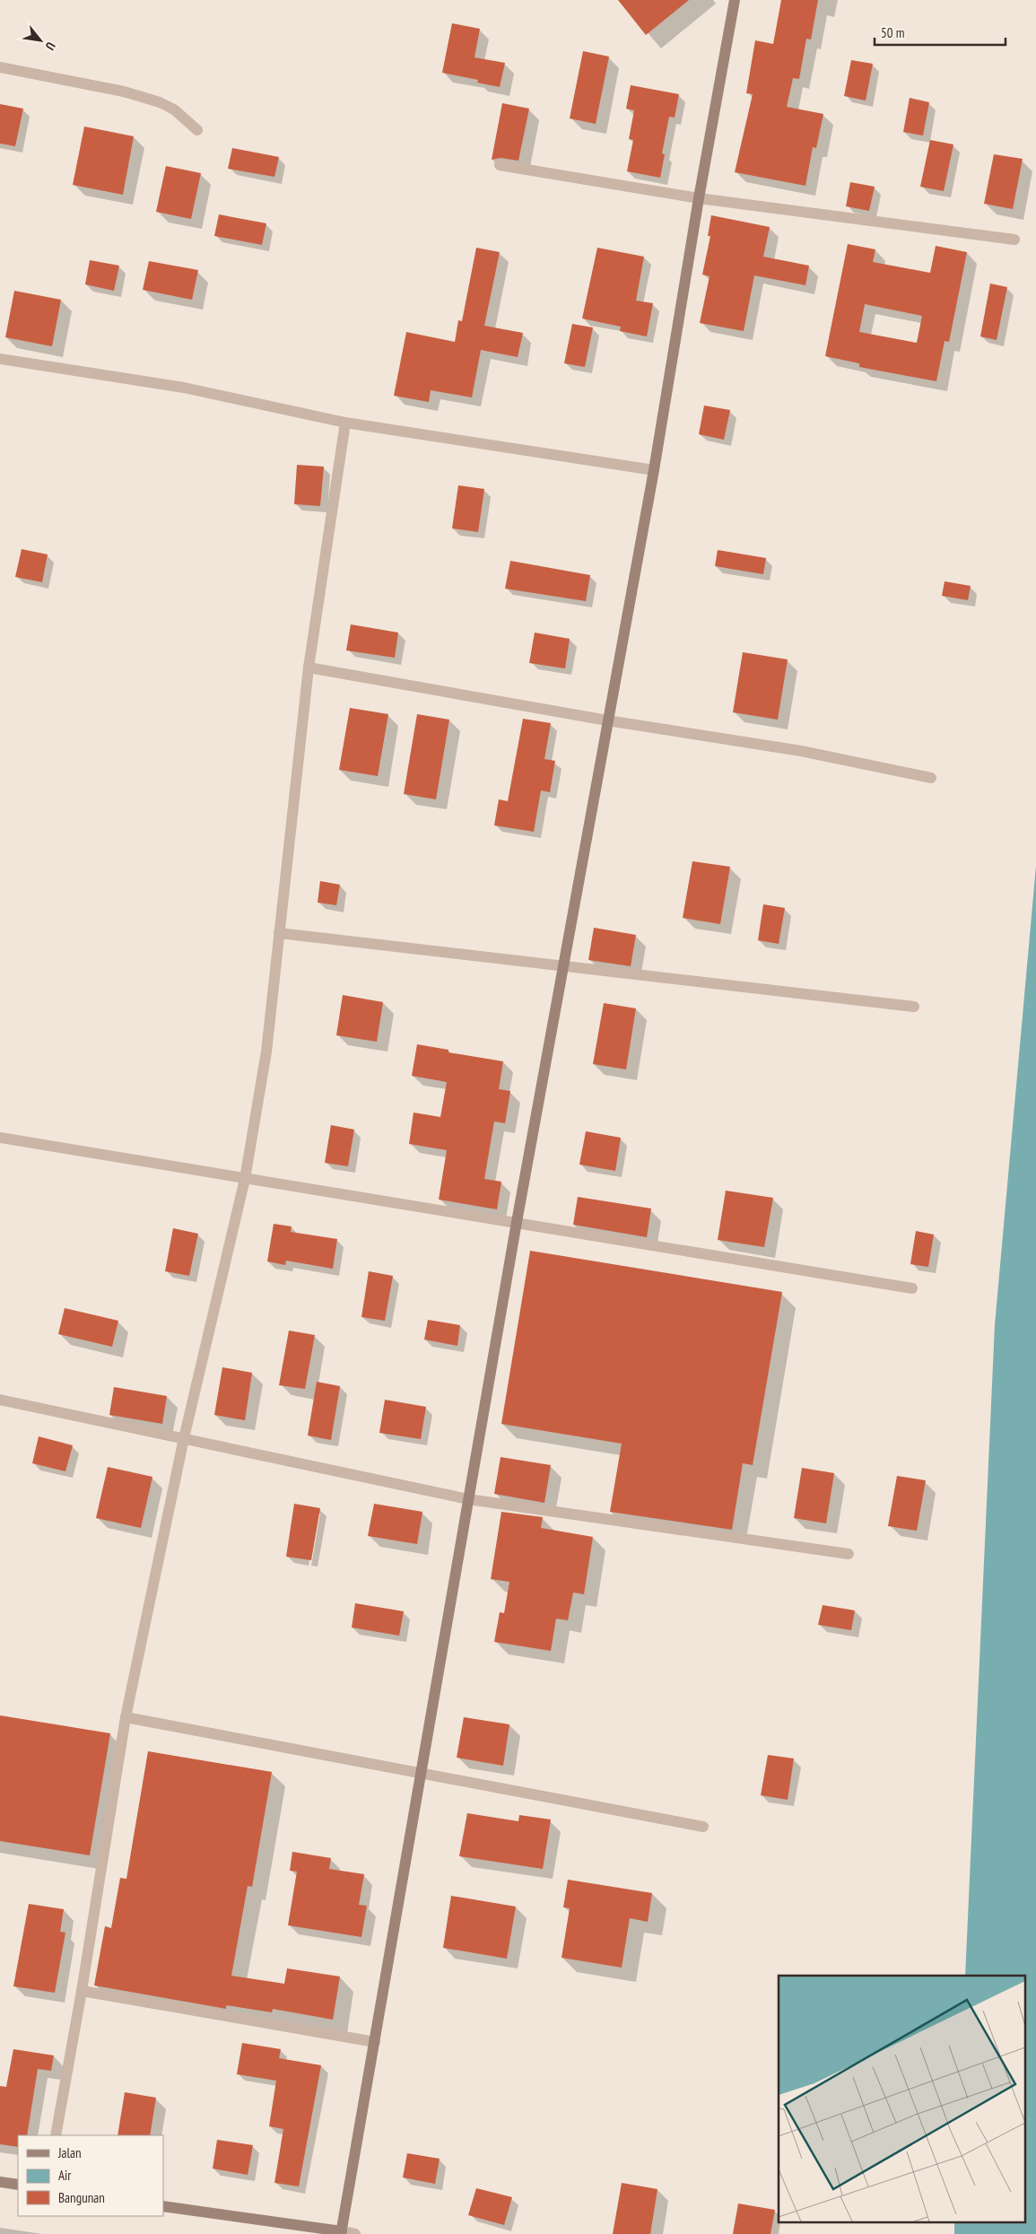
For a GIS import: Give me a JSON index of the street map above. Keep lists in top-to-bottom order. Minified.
{"legend":["Jalan","Air","Bangunan"],"scale_bar":"50 m","north":"bottom right"}
